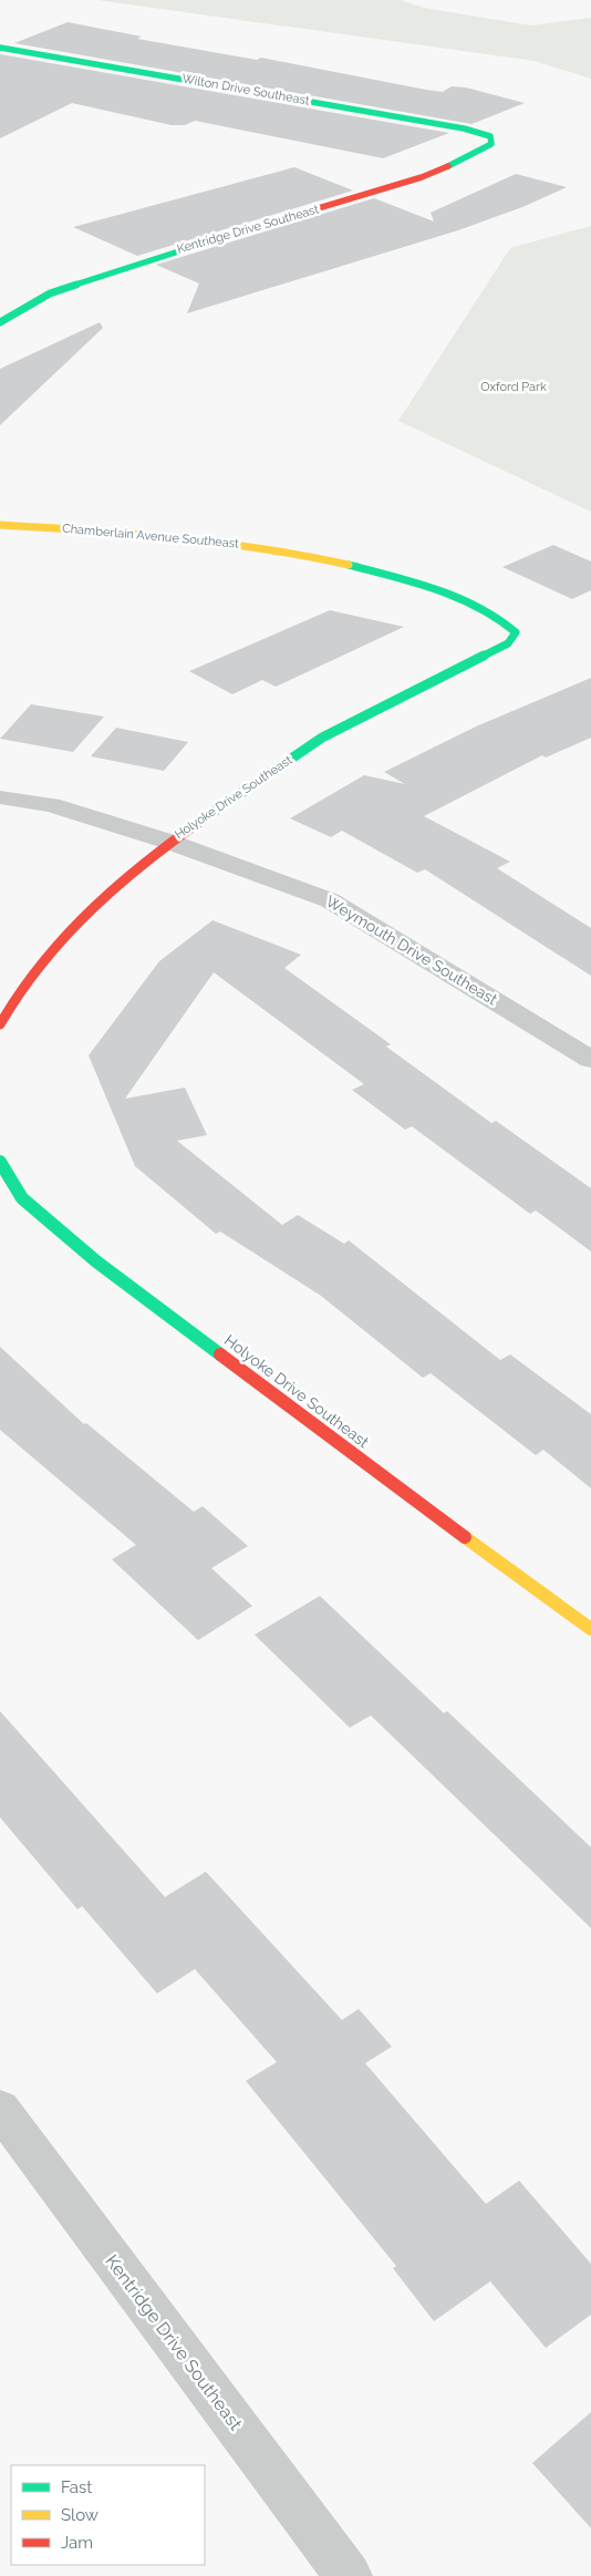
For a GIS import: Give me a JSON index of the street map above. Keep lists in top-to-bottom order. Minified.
{"streets":{"street":["Wilton Drive Southeast","Kentridge Drive Southeast","Chamberlain Avenue Southeast","Holyoke Drive Southeast","Weymouth Drive Southeast"]},"crossings":[["Wilton Drive Southeast","Kentridge Drive Southeast"],["Chamberlain Avenue Southeast","Holyoke Drive Southeast"],["Holyoke Drive Southeast","Weymouth Drive Southeast"]],"parks":["Oxford Park"],"legend":["Fast","Slow","Jam"]}
